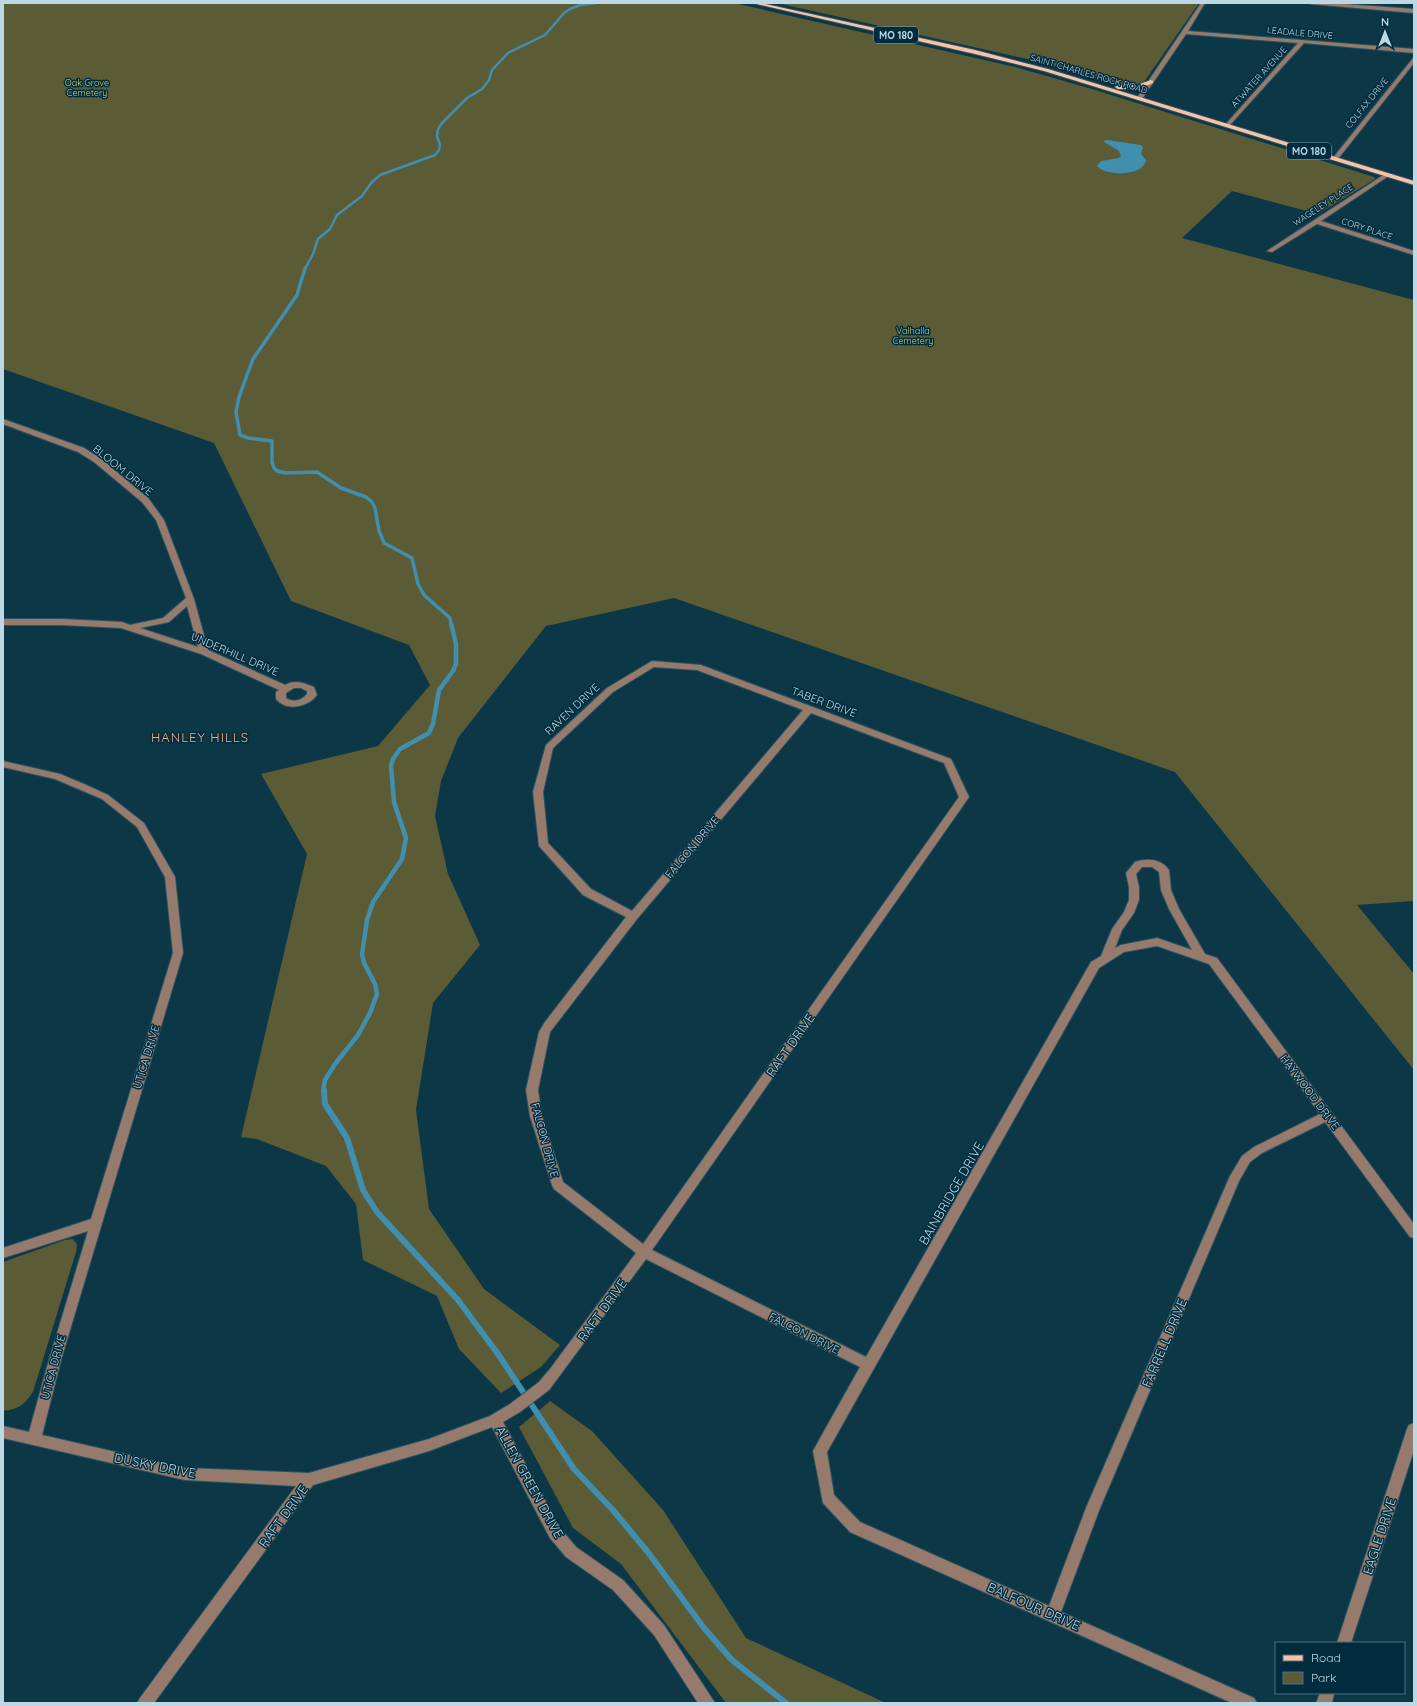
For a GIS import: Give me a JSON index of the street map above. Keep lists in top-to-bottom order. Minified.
{"streets":{"main road":["MO 180","SAINT CHARLES ROCK ROAD"],"street":["LEADALE DRIVE","ATWATER AVENUE","COLFAX DRIVE","WAGELEY PLACE","CORY PLACE","BLOOM DRIVE","UNDERHILL DRIVE","TABER DRIVE","RAVEN DRIVE","FALCON DRIVE","RAFT DRIVE","UTICA DRIVE","HAYWOOD DRIVE","BAINBRIDGE DRIVE","FARRELL DRIVE","DUSKY DRIVE","ALLEN GREEN DRIVE","EAGLE DRIVE","BALFOUR DRIVE"]},"crossings":[["LEADALE DRIVE","ATWATER AVENUE"],["SAINT CHARLES ROCK ROAD","ATWATER AVENUE"],["SAINT CHARLES ROCK ROAD","COLFAX DRIVE"],["SAINT CHARLES ROCK ROAD","WAGELEY PLACE"],["WAGELEY PLACE","CORY PLACE"],["BLOOM DRIVE","UNDERHILL DRIVE"],["TABER DRIVE","RAVEN DRIVE"],["TABER DRIVE","FALCON DRIVE"],["TABER DRIVE","RAFT DRIVE"],["RAVEN DRIVE","FALCON DRIVE"],["FALCON DRIVE","RAFT DRIVE"],["FALCON DRIVE","BAINBRIDGE DRIVE"],["RAFT DRIVE","DUSKY DRIVE"],["RAFT DRIVE","ALLEN GREEN DRIVE"],["UTICA DRIVE","DUSKY DRIVE"],["HAYWOOD DRIVE","BAINBRIDGE DRIVE"],["HAYWOOD DRIVE","FARRELL DRIVE"],["BAINBRIDGE DRIVE","BALFOUR DRIVE"],["FARRELL DRIVE","BALFOUR DRIVE"]],"districts":["HANLEY HILLS"],"parks":["Oak Grove Cemetery","Valhalla Cemetery"],"legend":["Road","Park"],"north":"top"}
